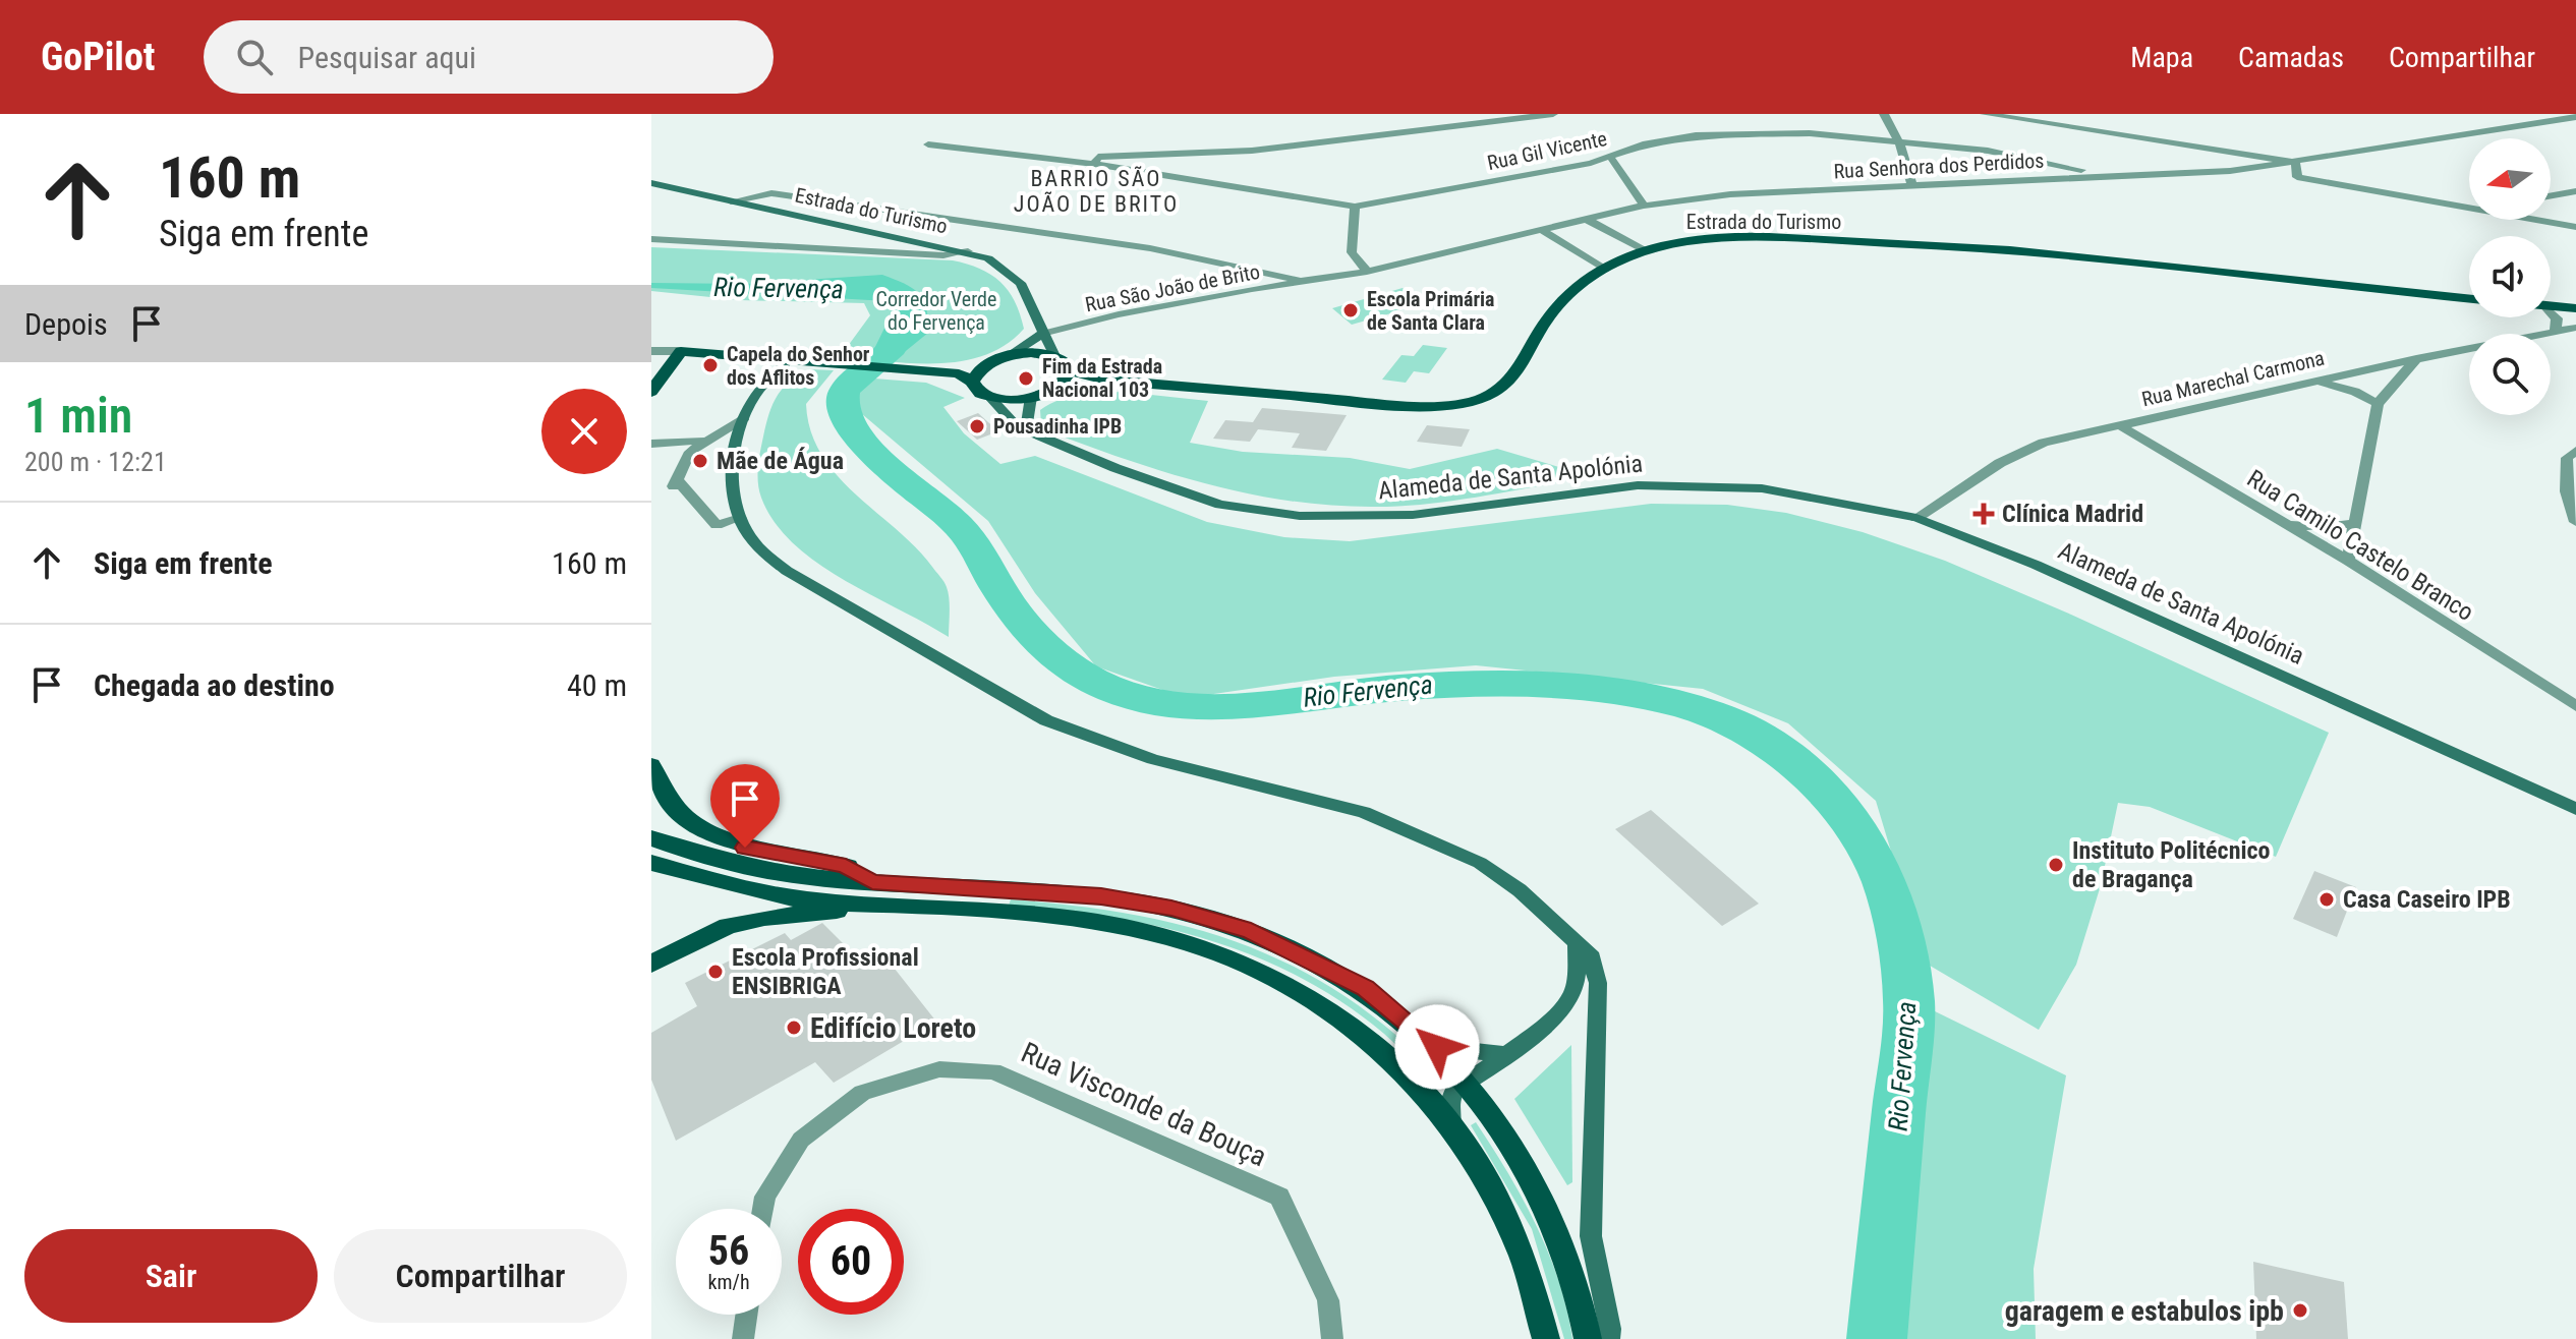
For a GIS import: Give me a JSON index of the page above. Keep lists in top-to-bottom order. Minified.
{"streets":{"main road":["Estrada do Turismo"],"street":["Rua Gil Vicente","Rua Senhora dos Perdidos","Rua São João de Brito","Rua Marechal Carmona","Alameda de Santa Apolónia","Rua Camilo Castelo Branco","Rua Visconde da Bouça"]},"crossings":[["Rua Gil Vicente","Rua Senhora dos Perdidos"],["Rua Senhora dos Perdidos","Rua São João de Brito"],["Estrada do Turismo","Rua São João de Brito"],["Estrada do Turismo","Alameda de Santa Apolónia"],["Rua Marechal Carmona","Alameda de Santa Apolónia"],["Rua Marechal Carmona","Rua Camilo Castelo Branco"]],"districts":["BARRIO SÃO JOÃO DE BRITO"],"water":["Rio Fervença"],"parks":["Corredor Verde do Fervença"],"places":{"other":["Escola Primária de Santa Clara","Capela do Senhor dos Aflitos","Fim da Estrada Nacional 103","Pousadinha IPB","Mãe de Água","Instituto Politécnico de Bragança","Casa Caseiro IPB","Escola Profissional ENSIBRIGA","Edifício Loreto","garagem e estabulos ipb"],"health":["Clínica Madrid"]},"north":"left","page":{"header":"GoPilot","search":"Pesquisar aqui","nav":["Mapa","Camadas","Compartilhar"],"turn":["160 m","Siga em frente"],"then":"Depois","heading":["1 min","200 m · 12:21"],"list":[{"name":"Siga em frente","value":"160 m"},{"name":"Chegada ao destino","value":"40 m"}],"speed":"56 km/h","limit":"60","buttons":["Sair","Compartilhar"]}}
